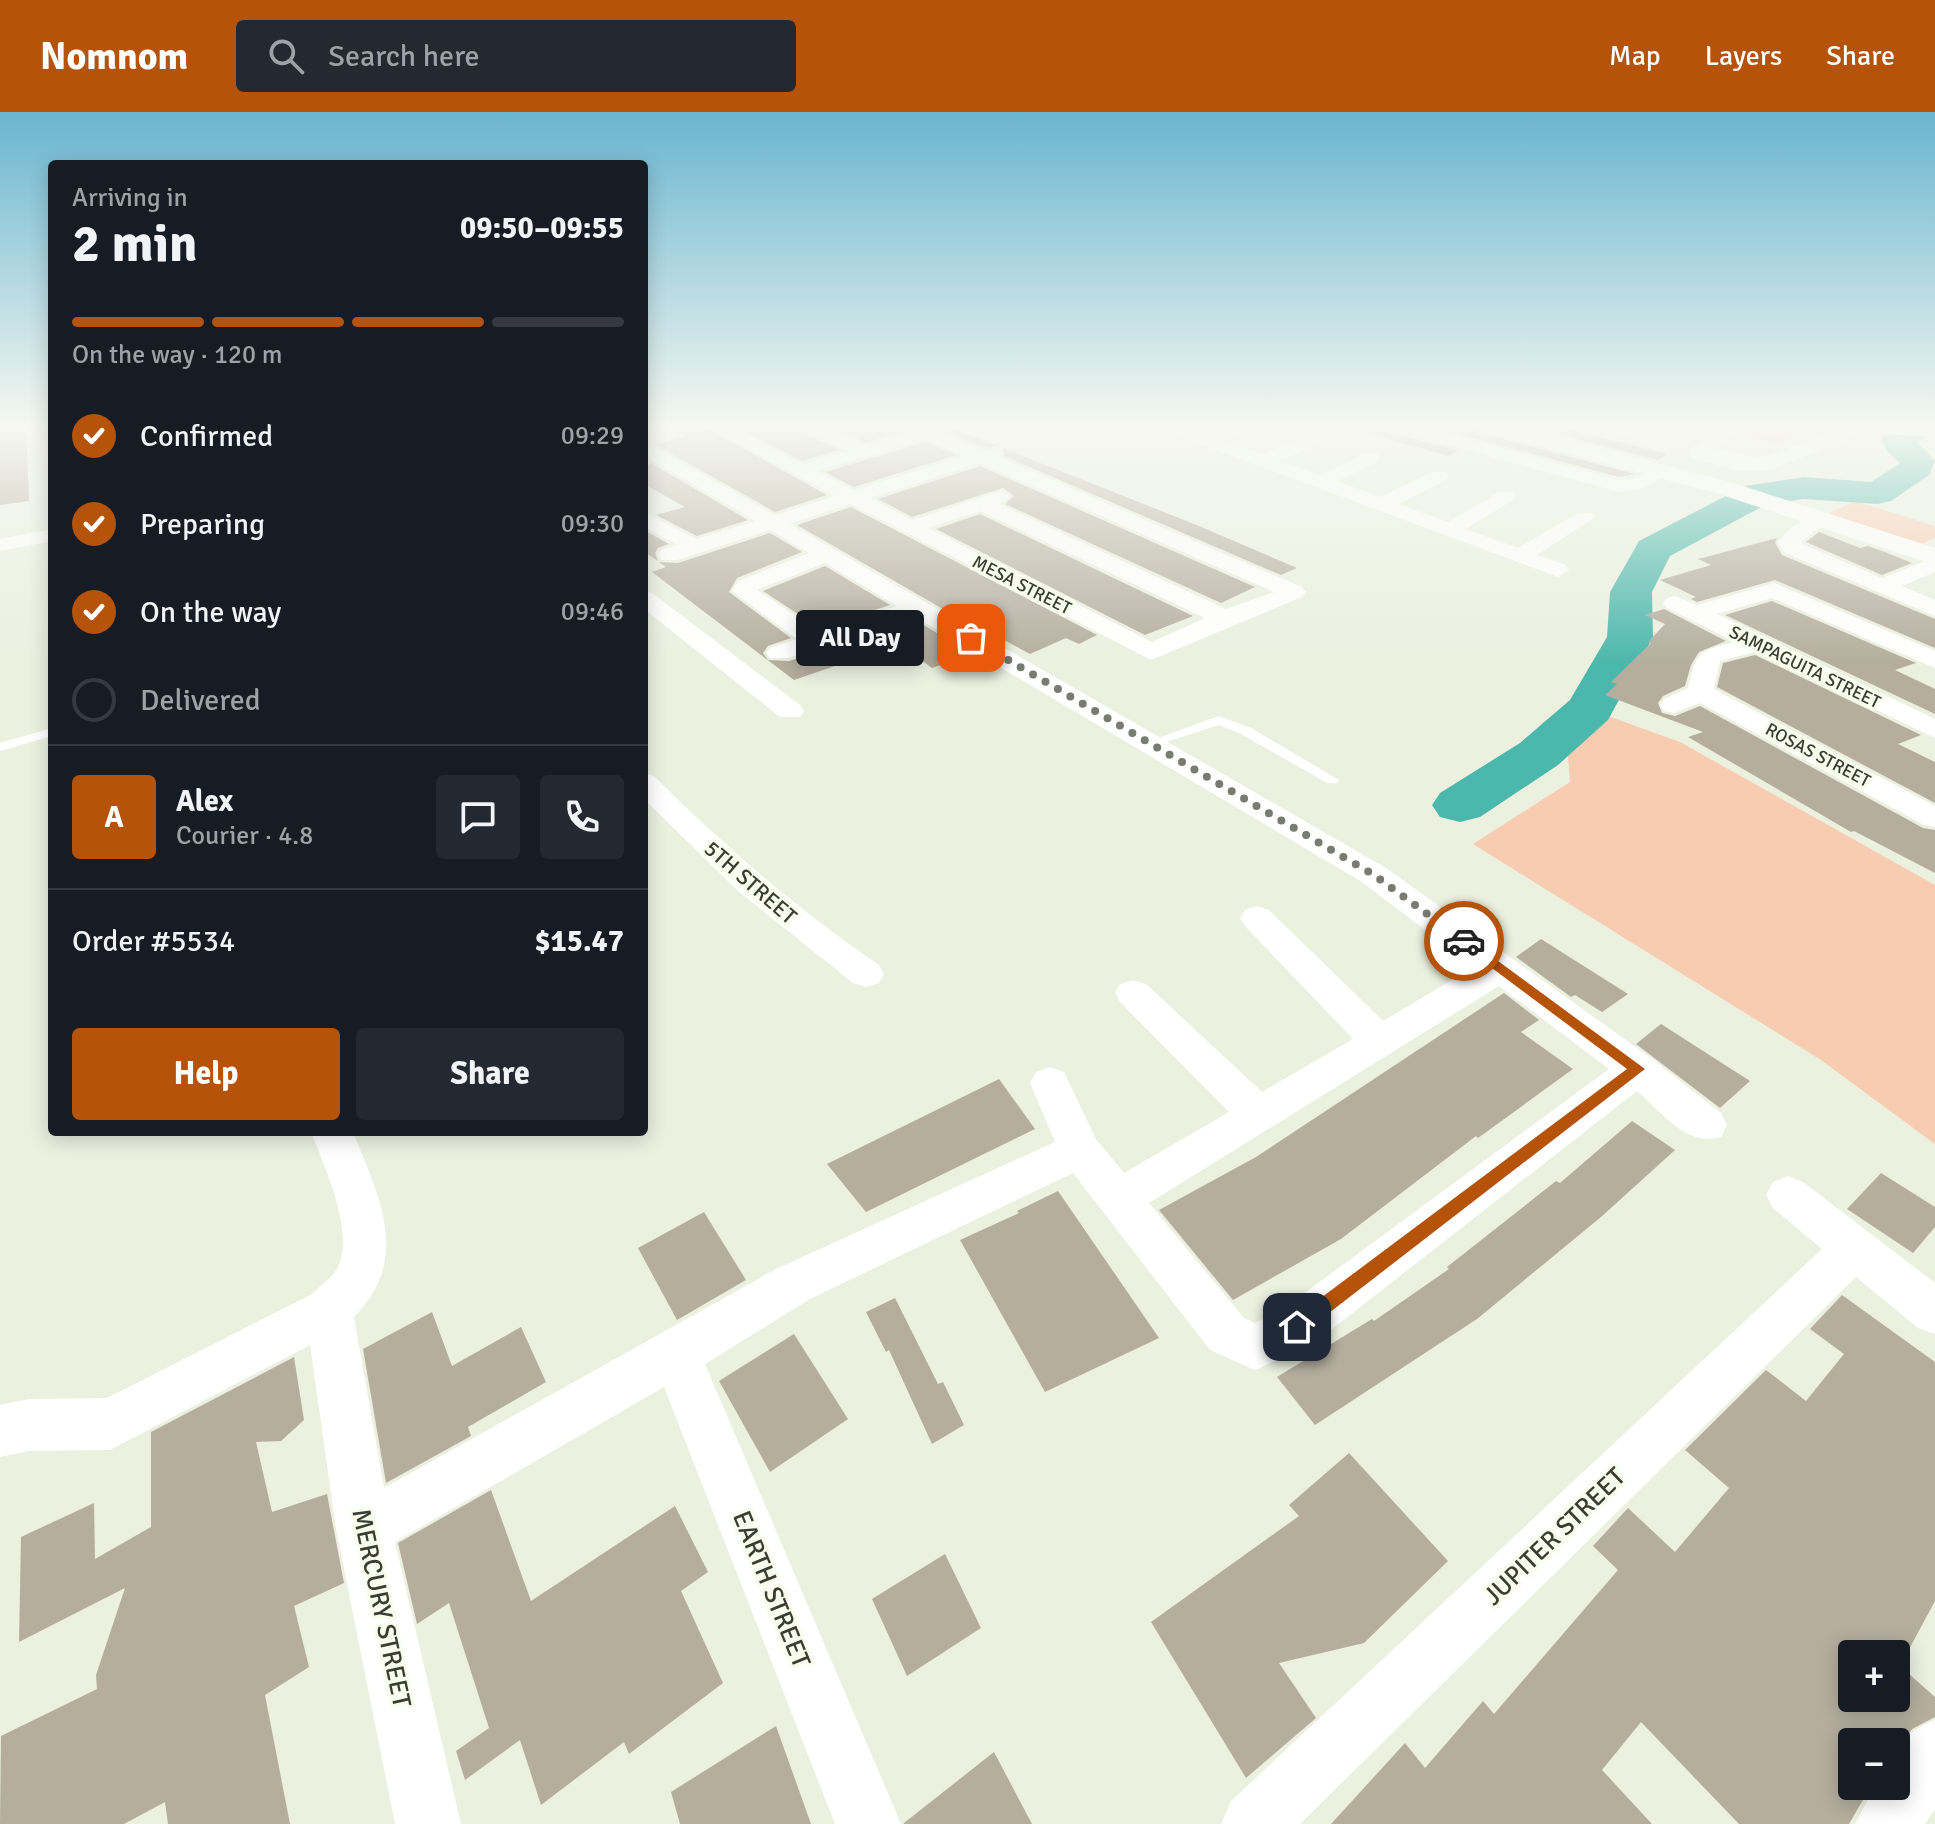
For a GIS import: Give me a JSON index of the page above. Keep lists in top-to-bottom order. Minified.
{"streets":{"street":["MESA STREET","SAMPAGUITA STREET","ROSAS STREET","5TH STREET","JUPITER STREET","EARTH STREET","MERCURY STREET"]},"places":["All Day"],"page":{"header":"Nomnom","search":"Search here","nav":["Map","Layers","Share"],"heading":["2 min","Arriving in","09:50–09:55"],"panel":["Alex","Courier · 4.8","Order #5534","$15.47"],"bar":"On the way · 120 m","list":[["Confirmed","09:29"],["Preparing","09:30"],["On the way","09:46"],"Delivered"],"bubble":"All Day","round":"A","buttons":["Help","Share"],"map_buttons":["+","−"]}}
